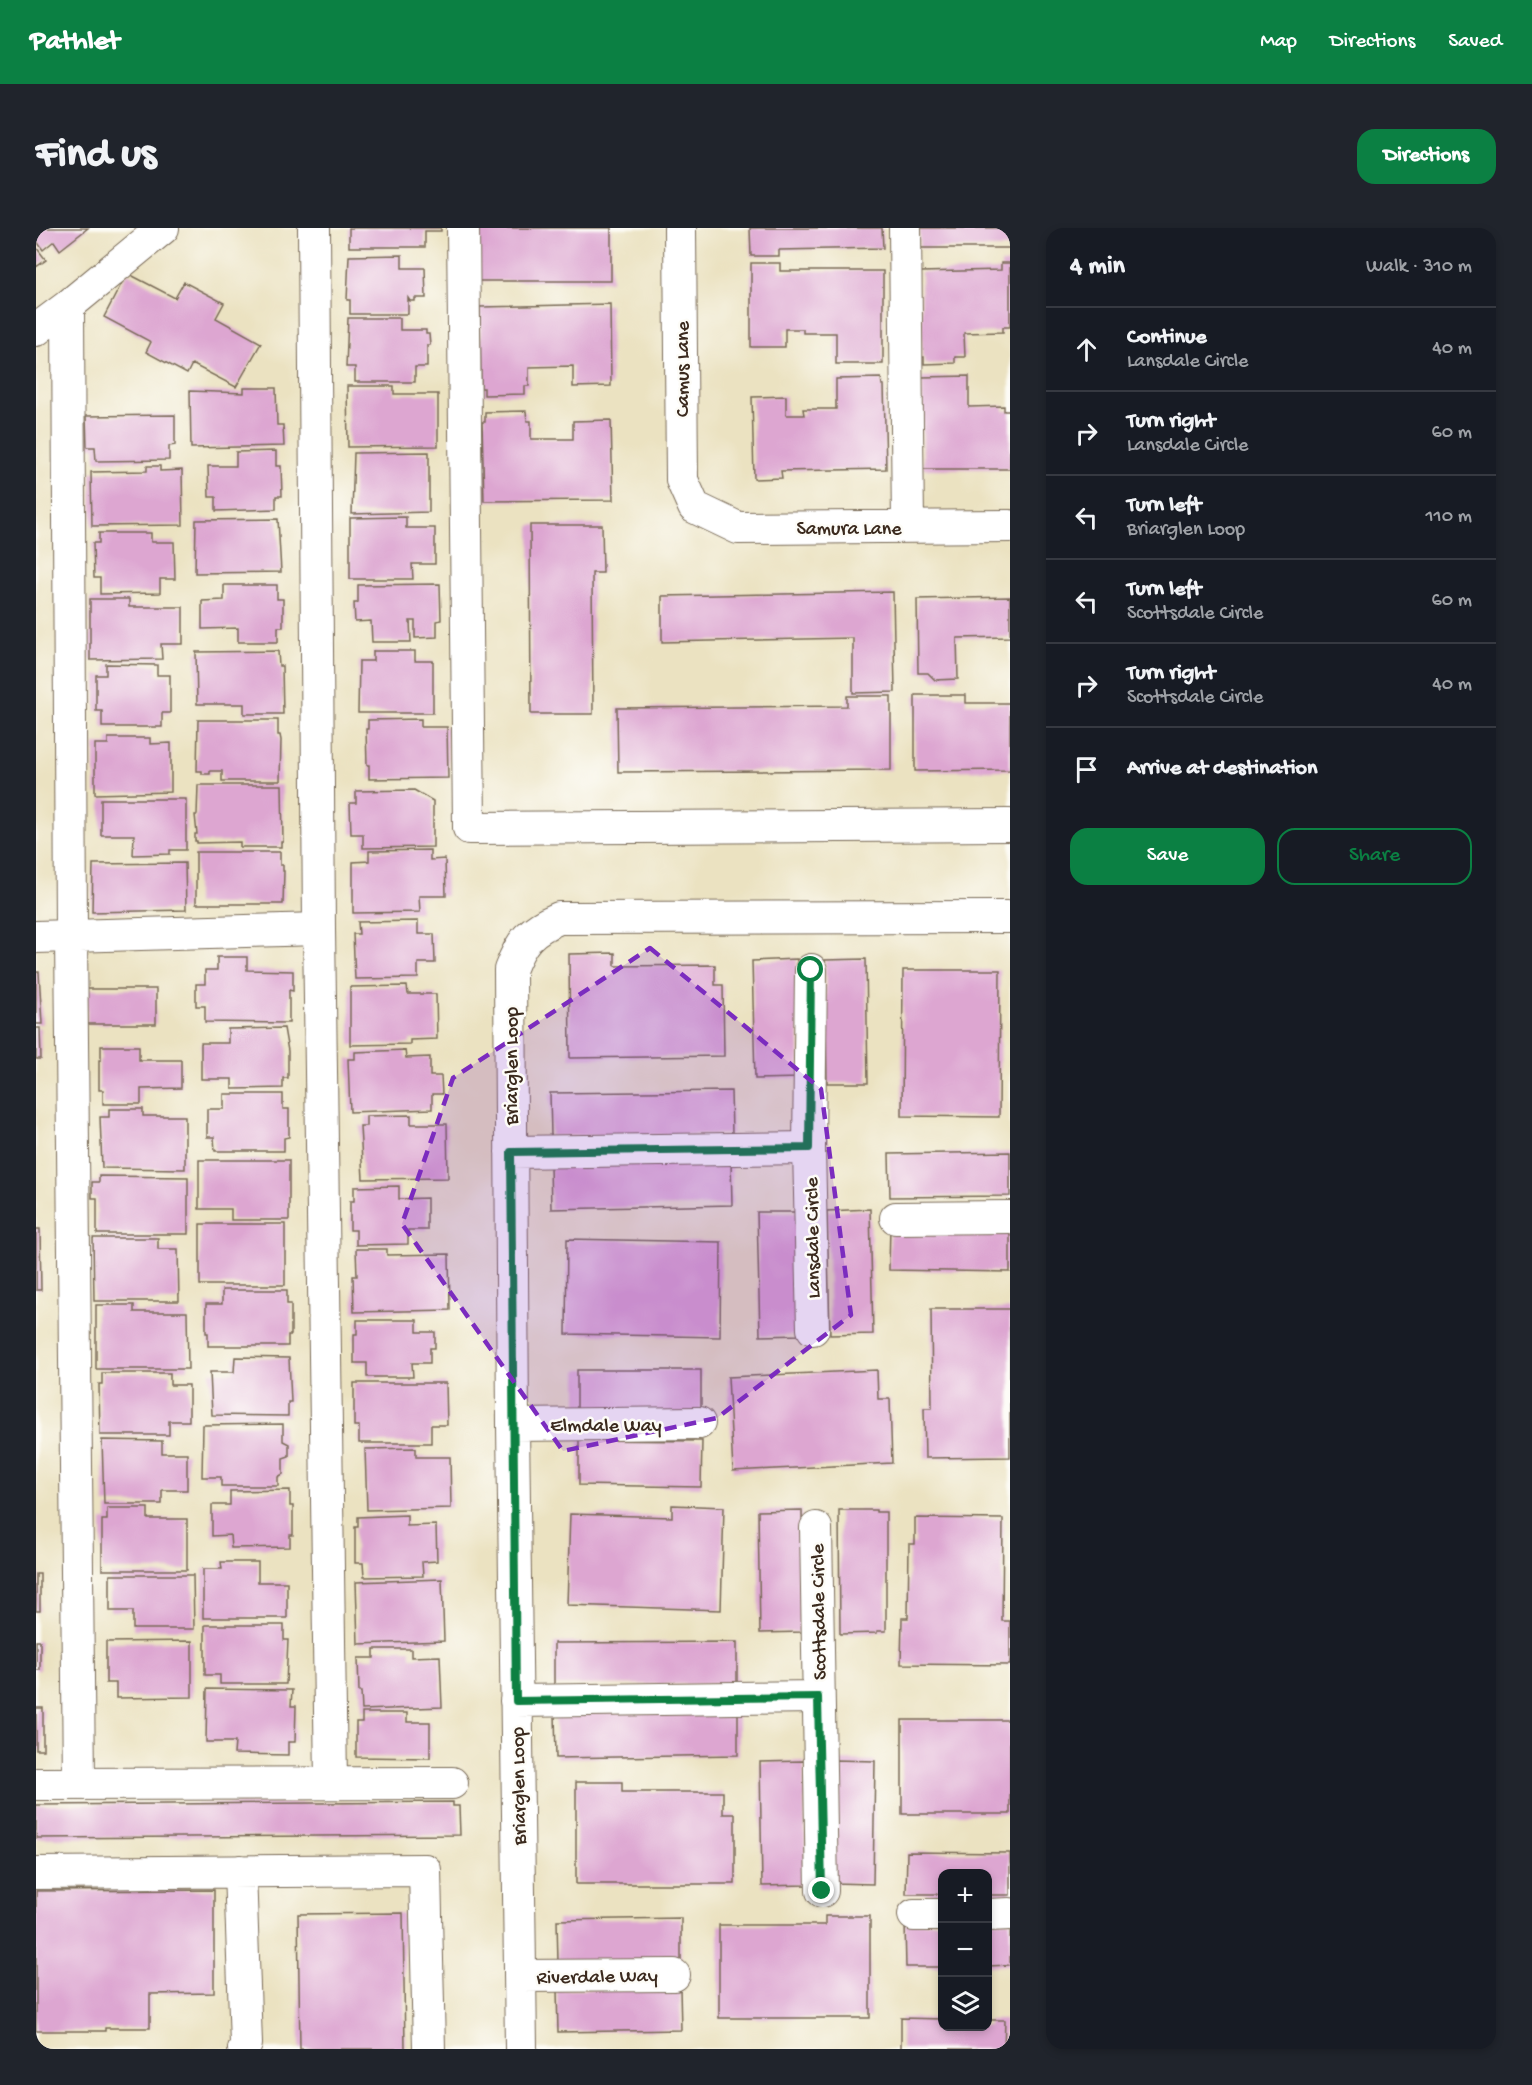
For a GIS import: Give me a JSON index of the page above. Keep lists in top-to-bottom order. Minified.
{"streets":{"street":["Camus Lane","Samura Lane","Briarglen Loop","Lansdale Circle","Elmdale Way","Scottsdale Circle","Riverdale Way"]},"crossings":[["Camus Lane","Samura Lane"],["Briarglen Loop","Lansdale Circle"],["Briarglen Loop","Elmdale Way"],["Briarglen Loop","Scottsdale Circle"],["Briarglen Loop","Riverdale Way"]],"page":{"header":"Pathlet","nav":["Map","Directions","Saved"],"buttons":["Directions",["Save","Share"]],"title":"Find us","heading":["4 min","Walk · 310 m"],"list":[["Continue","Lansdale Circle","40 m"],["Turn right","Lansdale Circle","60 m"],["Turn left","Briarglen Loop","110 m"],["Turn left","Scottsdale Circle","60 m"],["Turn right","Scottsdale Circle","40 m"],"Arrive at destination"],"map_buttons":["+","−"]}}
